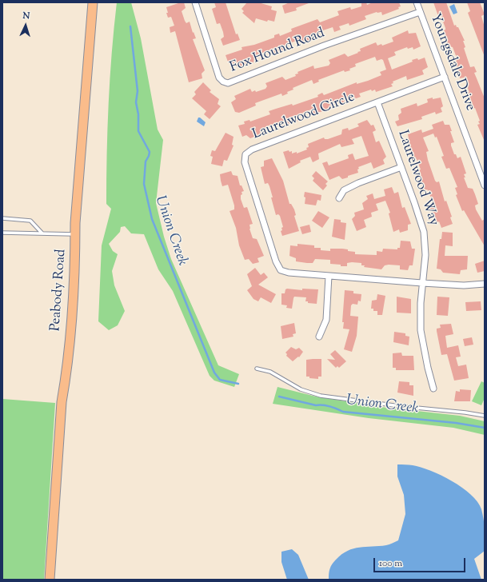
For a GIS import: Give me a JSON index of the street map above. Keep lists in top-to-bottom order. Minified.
{"streets":{"main road":["Peabody Road"],"street":["Fox Hound Road","Youngsdale Drive","Laurelwood Circle","Laurelwood Way"]},"crossings":[["Fox Hound Road","Youngsdale Drive"],["Youngsdale Drive","Laurelwood Circle"],["Laurelwood Circle","Laurelwood Way"]],"water":["Union Creek"],"scale_bar":"100 m","north":"top"}
